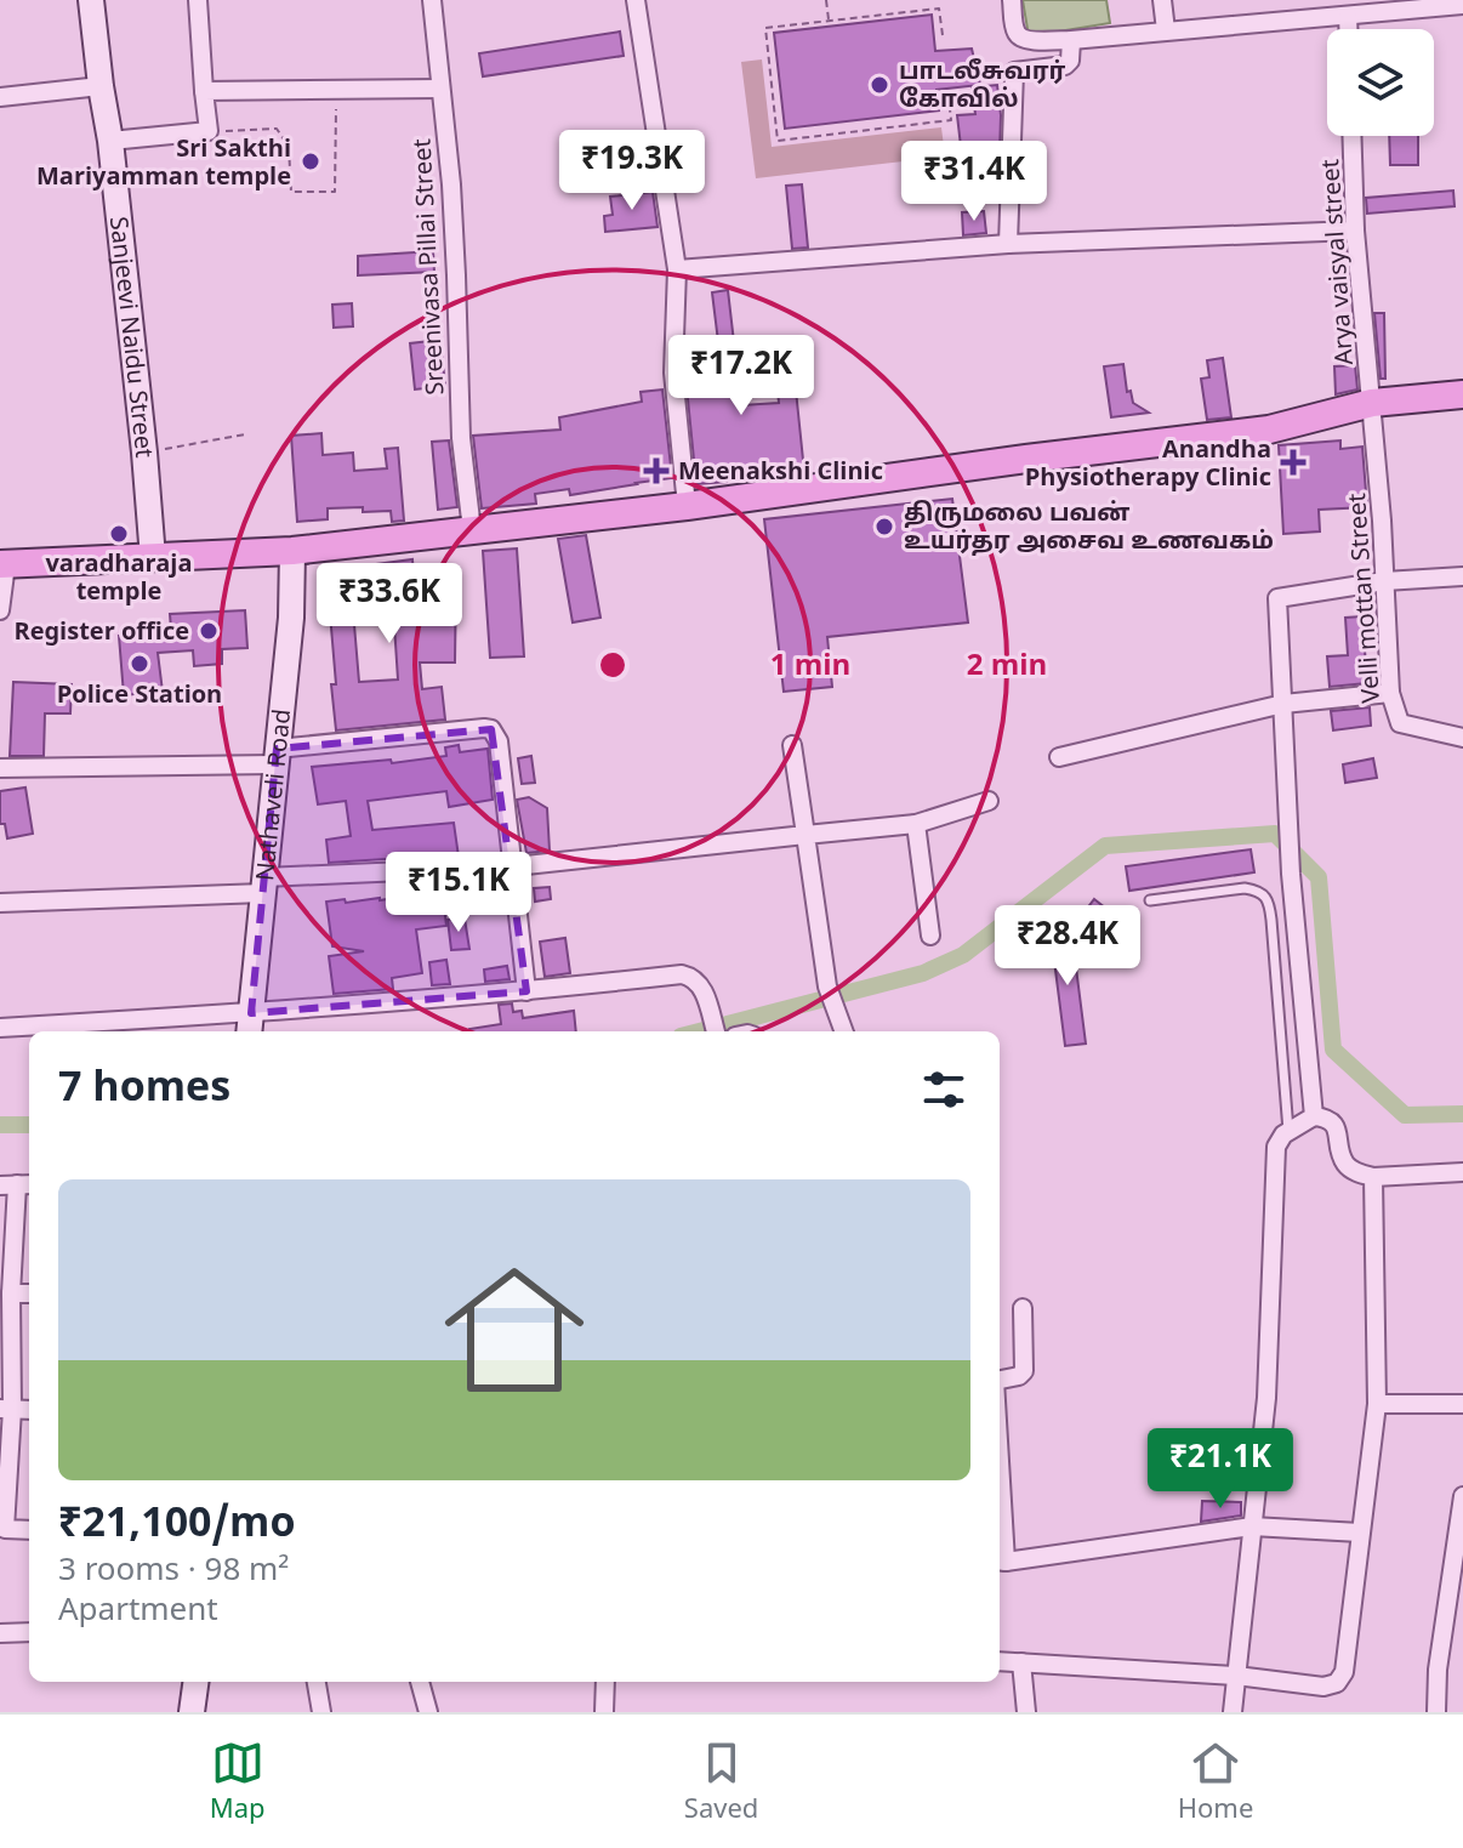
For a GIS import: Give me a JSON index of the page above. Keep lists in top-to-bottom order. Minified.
{"streets":{"main road":["Sanjeevi Naidu Street","Nathaveli Road"],"street":["Arya vaisyal street","Sreenivasa Pillai Street","Velli mottan Street"]},"crossings":[["Arya vaisyal street","Velli mottan Street"]],"places":{"other":["பாடலீசுவரர் கோவில்","Sri Sakthi Mariyamman temple","திருமலை பவன் உயர்தர அசைவ உணவகம்","varadharaja temple","Register office","Police Station"],"health":["Anandha Physiotherapy Clinic","Meenakshi Clinic"]},"page":{"price":["₹19.3K","₹31.4K","₹17.2K","₹33.6K","₹15.1K","₹28.4K","₹21.1K"],"heading":"7 homes","list":[{"name":"₹21,100/mo","note":"3 rooms · 98 m² · Apartment"}],"tabs":["Map","Saved","Home"]},"rings":["1 min","2 min"]}
